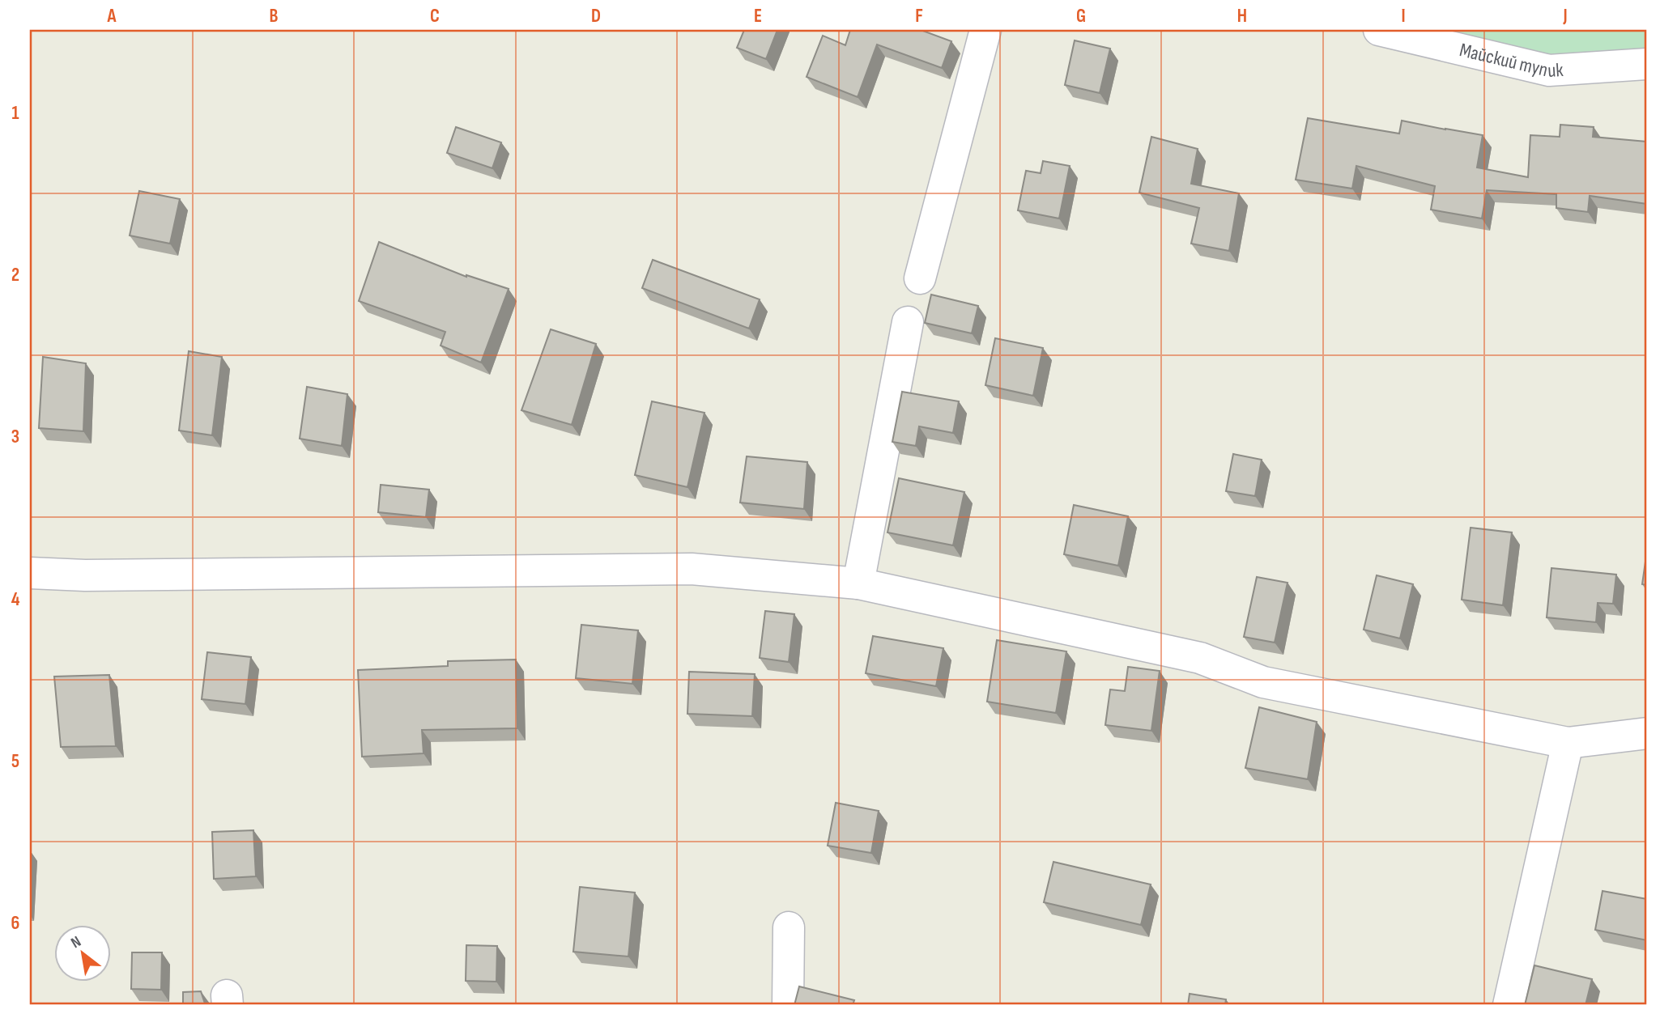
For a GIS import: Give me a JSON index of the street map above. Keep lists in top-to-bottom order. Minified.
{"streets":{"street":["Майский тупик"]},"north":"top left","grid":{"columns":["A","B","C","D","E","F","G","H","I","J"],"rows":["1","2","3","4","5","6"]}}
